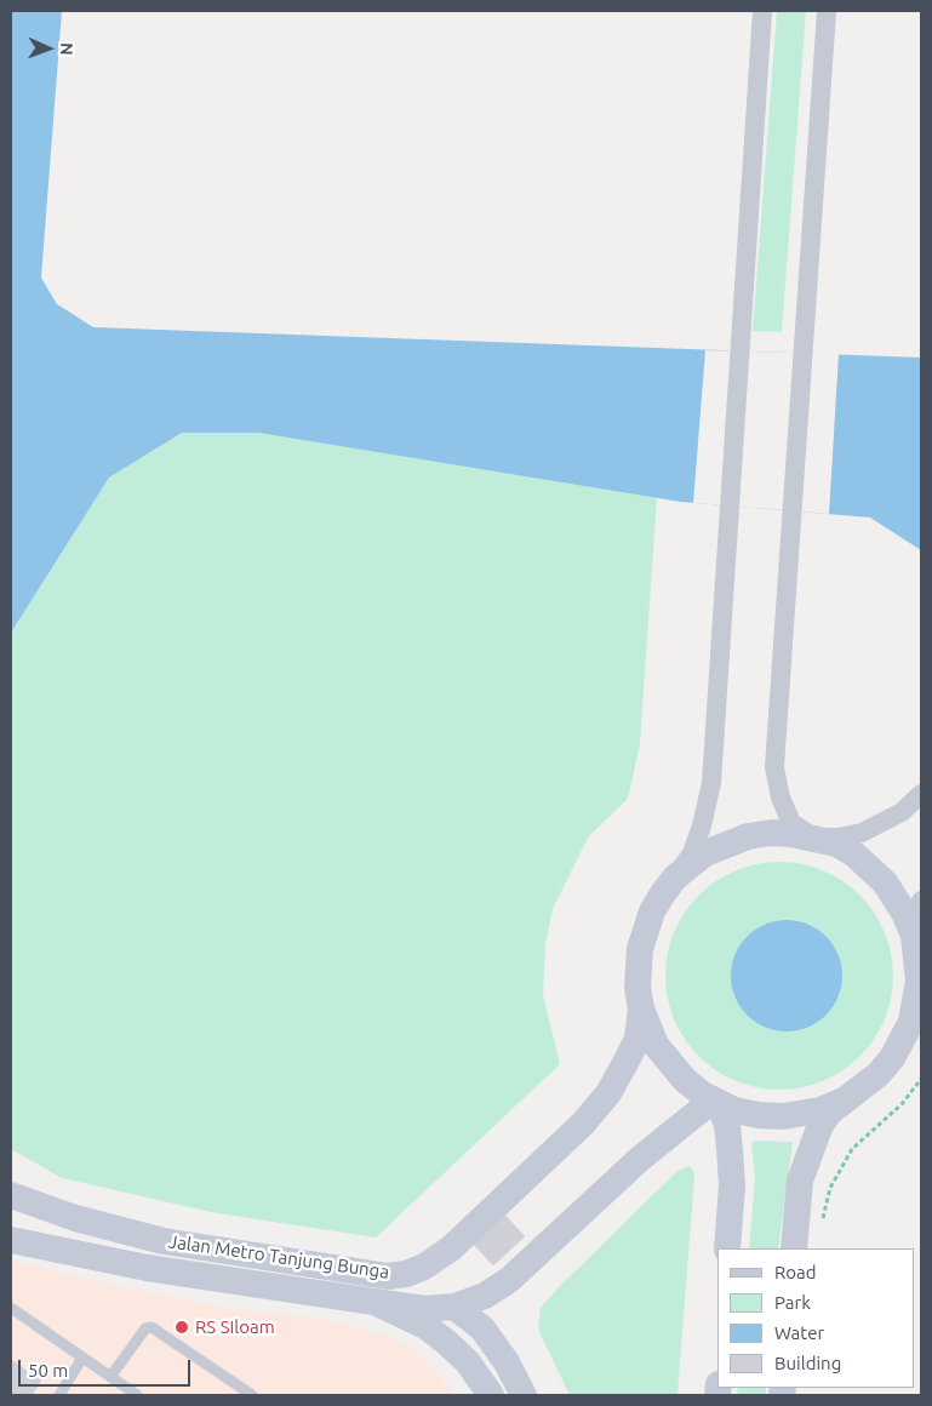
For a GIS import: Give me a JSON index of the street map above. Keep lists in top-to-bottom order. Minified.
{"streets":{"main road":["Jalan Metro Tanjung Bunga"]},"places":["RS SIloam"],"legend":["Road","Park","Water","Building"],"scale_bar":"50 m","north":"right"}
